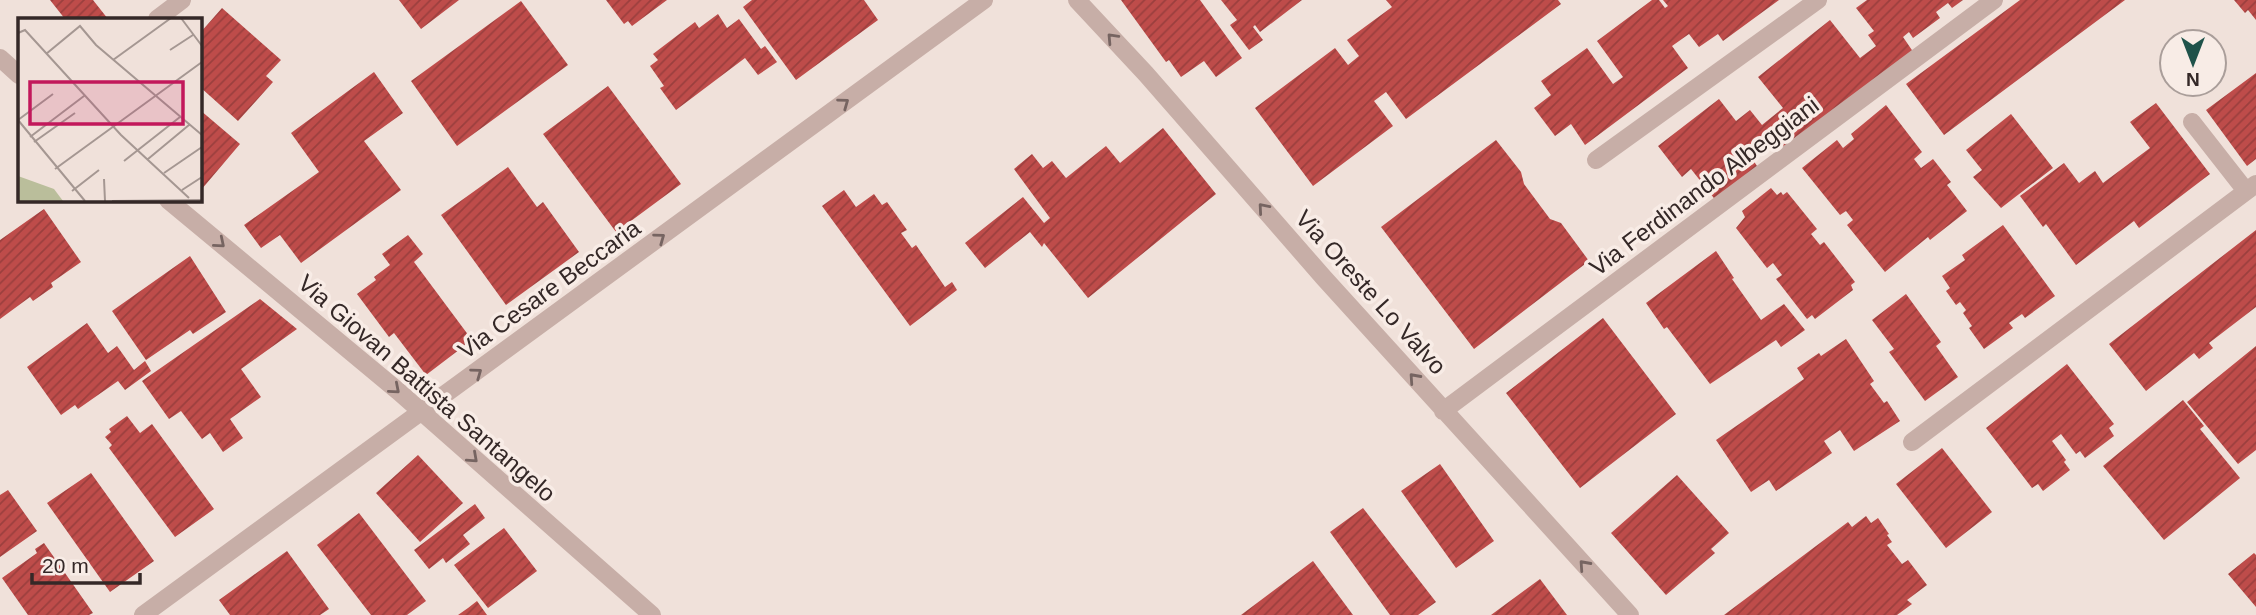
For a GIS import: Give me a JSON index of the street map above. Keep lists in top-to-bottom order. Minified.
{"streets":{"street":["Via Ferdinando Albeggiani","Via Cesare Beccaria","Via Oreste Lo Valvo","Via Giovan Battista Santangelo"]},"crossings":[["Via Ferdinando Albeggiani","Via Oreste Lo Valvo"],["Via Cesare Beccaria","Via Giovan Battista Santangelo"]],"one_way":["Via Cesare Beccaria","Via Oreste Lo Valvo","Via Giovan Battista Santangelo"],"scale_bar":"20 m","north":"bottom"}
